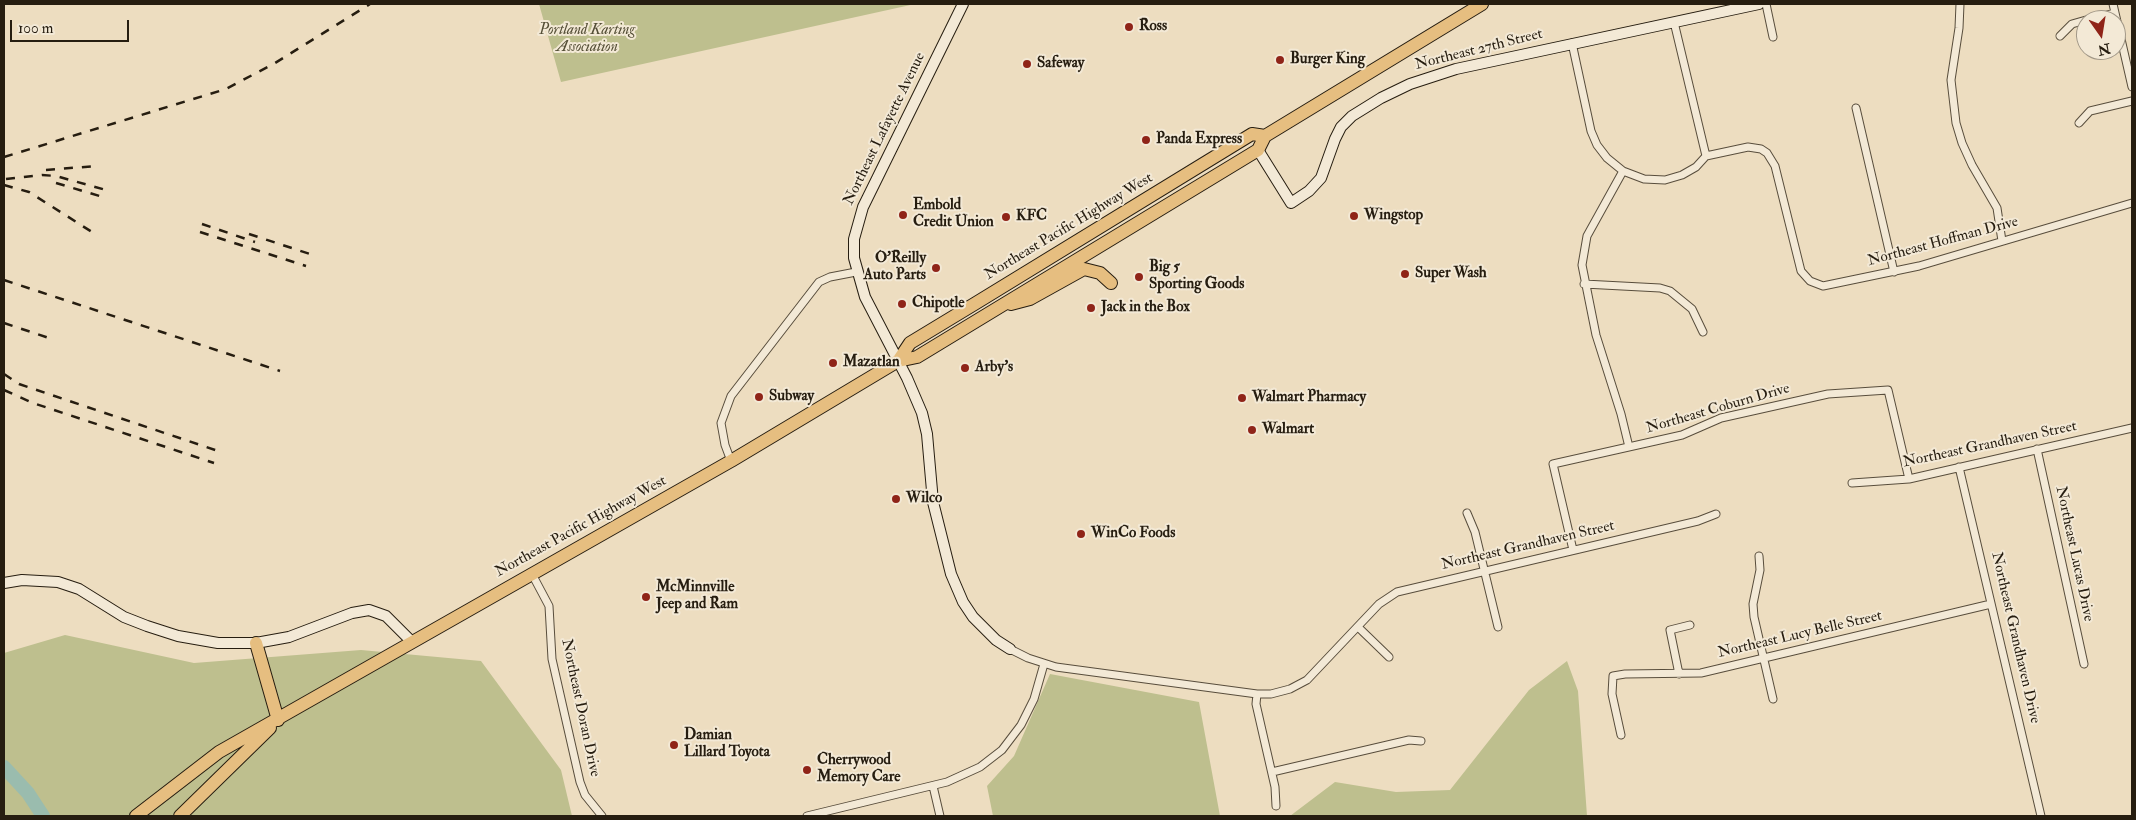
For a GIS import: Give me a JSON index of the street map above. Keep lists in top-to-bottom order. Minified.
{"streets":{"highway":["Northeast Pacific Highway West"],"street":["Northeast 27th Street","Northeast Lafayette Avenue","Northeast Hoffman Drive","Northeast Coburn Drive","Northeast Grandhaven Street","Northeast Lucas Drive","Northeast Lucy Belle Street","Northeast Grandhaven Drive","Northeast Doran Drive"]},"crossings":[["Northeast 27th Street","Northeast Pacific Highway West"],["Northeast Lafayette Avenue","Northeast Pacific Highway West"],["Northeast Pacific Highway West","Northeast Doran Drive"],["Northeast Coburn Drive","Northeast Grandhaven Street"],["Northeast Grandhaven Street","Northeast Lucas Drive"],["Northeast Grandhaven Street","Northeast Grandhaven Drive"],["Northeast Lucy Belle Street","Northeast Grandhaven Drive"]],"parks":["Portland Karting Association"],"places":["Ross","Burger King","Safeway","Panda Express","Embold Credit Union","Wingstop","KFC","O'Reilly Auto Parts","Super Wash","Big 5 Sporting Goods","Chipotle","Jack in the Box","Mazatlan","Arby's","Subway","Walmart Pharmacy","Walmart","Wilco","WinCo Foods","McMinnville Jeep and Ram","Damian Lillard Toyota","Cherrywood Memory Care"],"scale_bar":"100 m","north":"bottom"}
